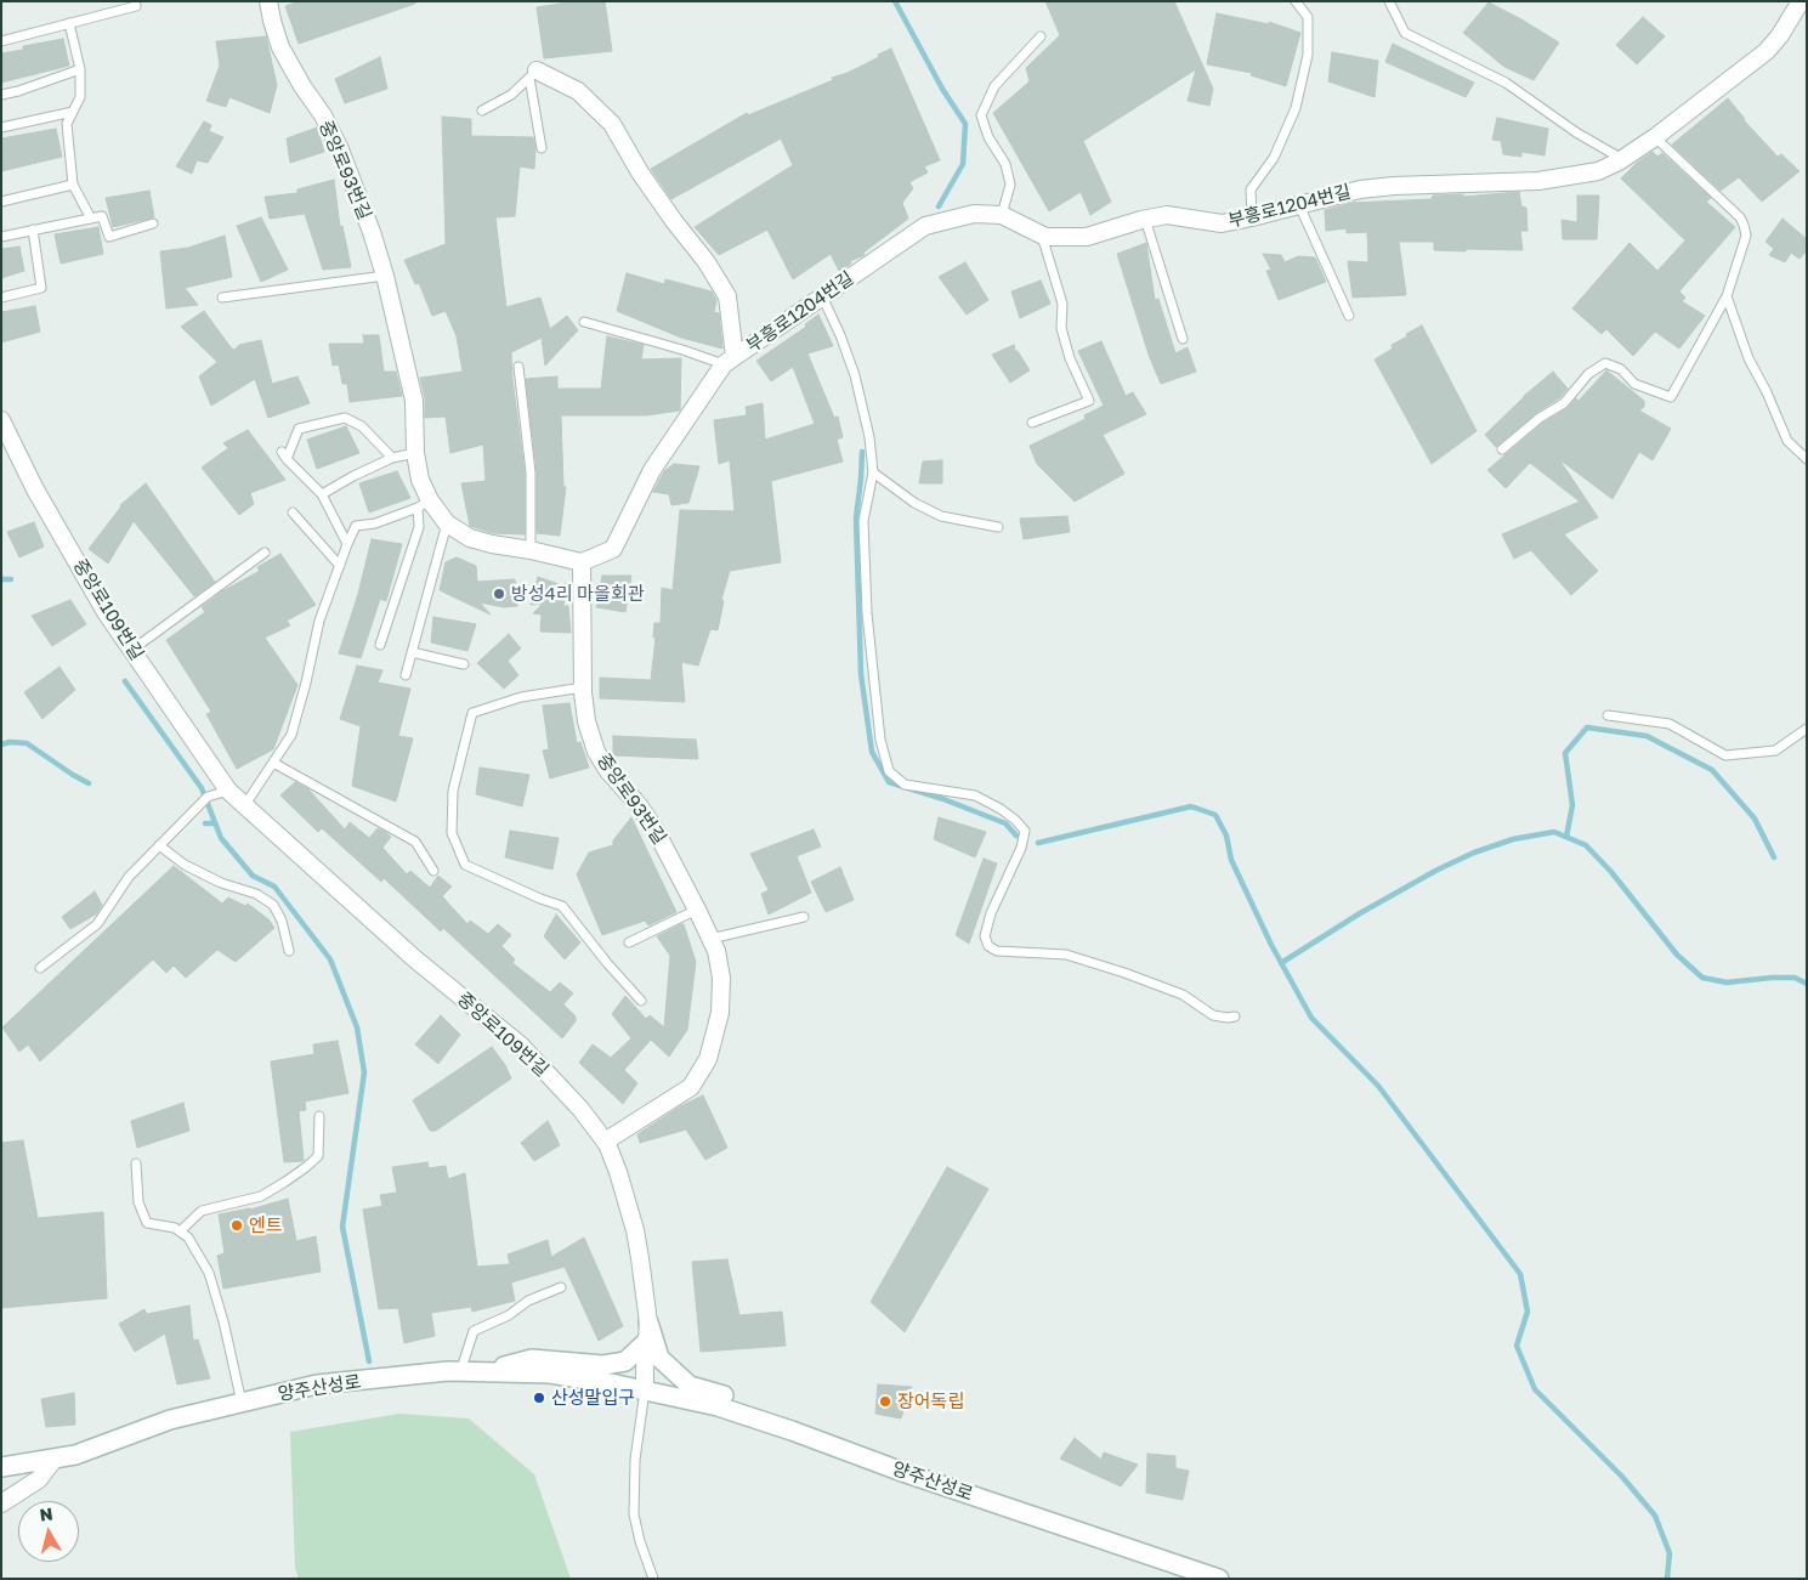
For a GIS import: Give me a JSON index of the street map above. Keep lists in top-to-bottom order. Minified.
{"streets":{"street":["중앙로93번길","부흥로1204번길","중앙로109번길","양주산성로"]},"crossings":[["중앙로93번길","부흥로1204번길"],["중앙로93번길","중앙로109번길"],["중앙로109번길","양주산성로"]],"places":["방성4리 마을회관","엔트","산성말입구","장어독립"],"north":"top"}
